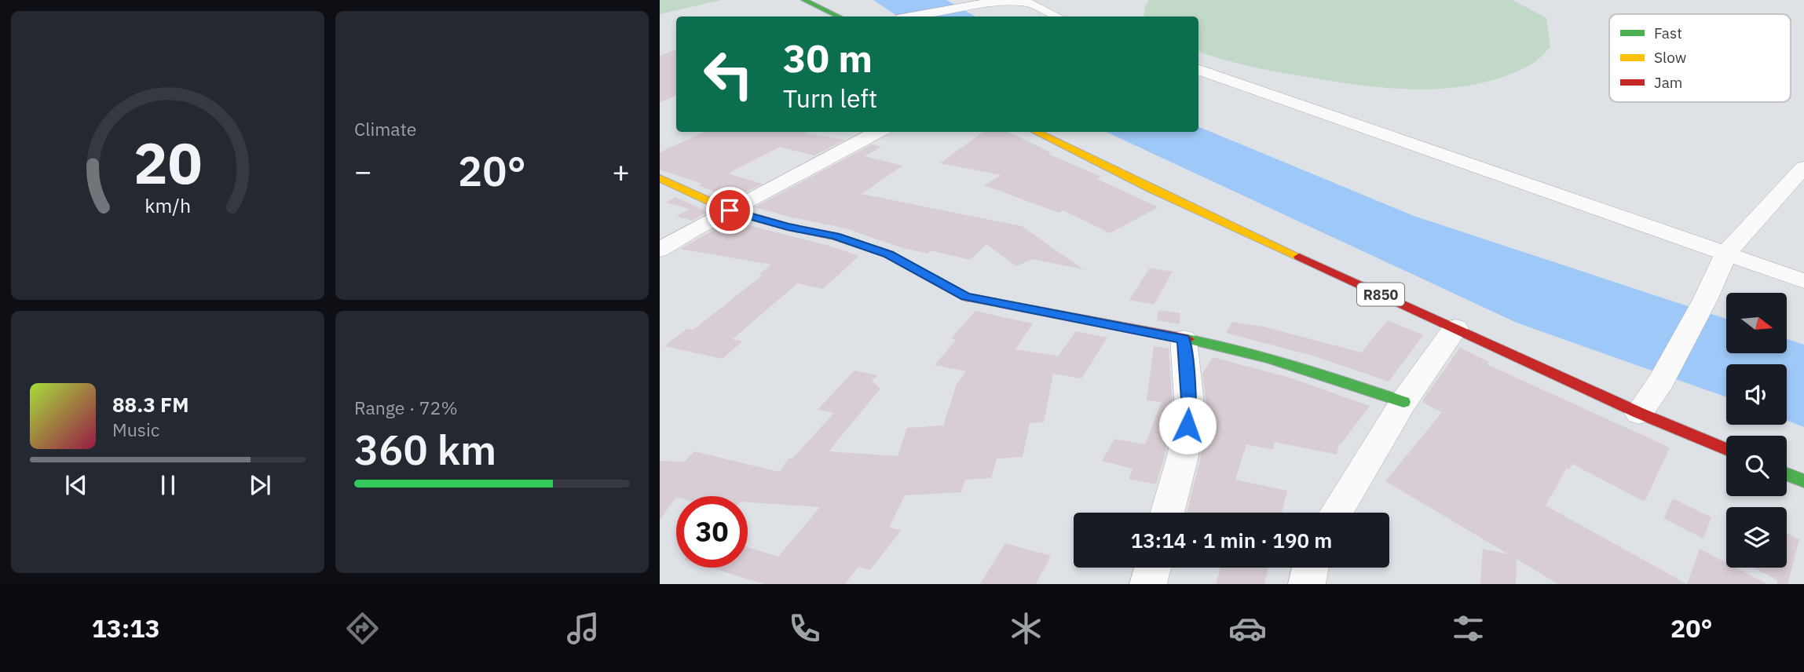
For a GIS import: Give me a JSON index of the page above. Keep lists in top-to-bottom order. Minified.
{"streets":{"main road":["R850"]},"legend":["Fast","Slow","Jam"],"north":"right","page":{"tile":["Climate",["Range · 72%","360 km"]],"turn":["30 m","Turn left"],"heat":["−","20°","+"],"song":["88.3 FM","Music"],"limit":"30","trip":"13:14 · 1 min · 190 m","tabs":["13:13","20°"],"gauge":["20","km/h"]}}
